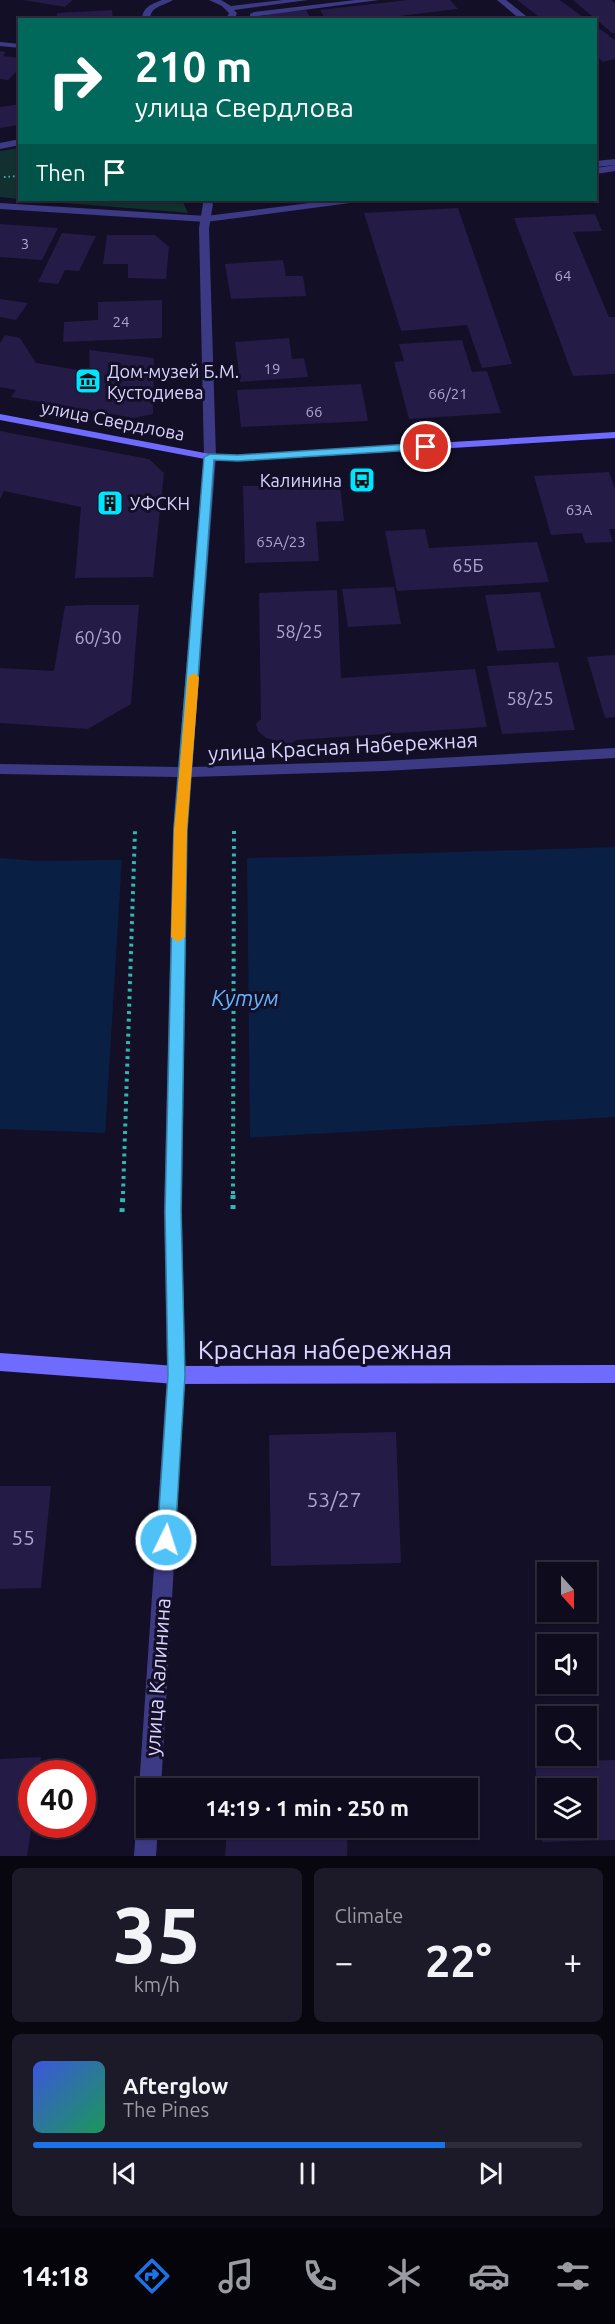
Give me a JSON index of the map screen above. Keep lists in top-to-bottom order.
{
  "streets": {
    "main road": ["улица Свердлова", "Красная набережная"],
    "street": ["улица Красная Набережная", "улица Калинина"]
  },
  "crossings": [
    ["улица Свердлова", "улица Калинина"],
    ["улица Красная Набережная", "улица Калинина"],
    ["Красная набережная", "улица Калинина"]
  ],
  "water": ["Кутум"],
  "places": {
    "museum": ["Дом-музей Б.М. Кустодиева"],
    "bus stop": ["Калинина"],
    "building": ["УФСКН"]
  },
  "house_numbers": [
    "3",
    "64",
    "24",
    "19",
    "66/21",
    "66",
    "63А",
    "65А/23",
    "65Б",
    "58/25",
    "60/30",
    "58/25",
    "53/27",
    "55"
  ],
  "north": "bottom",
  "page": {
    "turn": ["210 m", "улица Свердлова"],
    "then": "Then",
    "limit": "40",
    "trip": "14:19 · 1 min · 250 m",
    "tile": [
      ["35", "km/h"],
      "Climate"
    ],
    "heat": ["−", "22°", "+"],
    "song": ["Afterglow", "The Pines"],
    "tabs": "14:18"
  }
}
